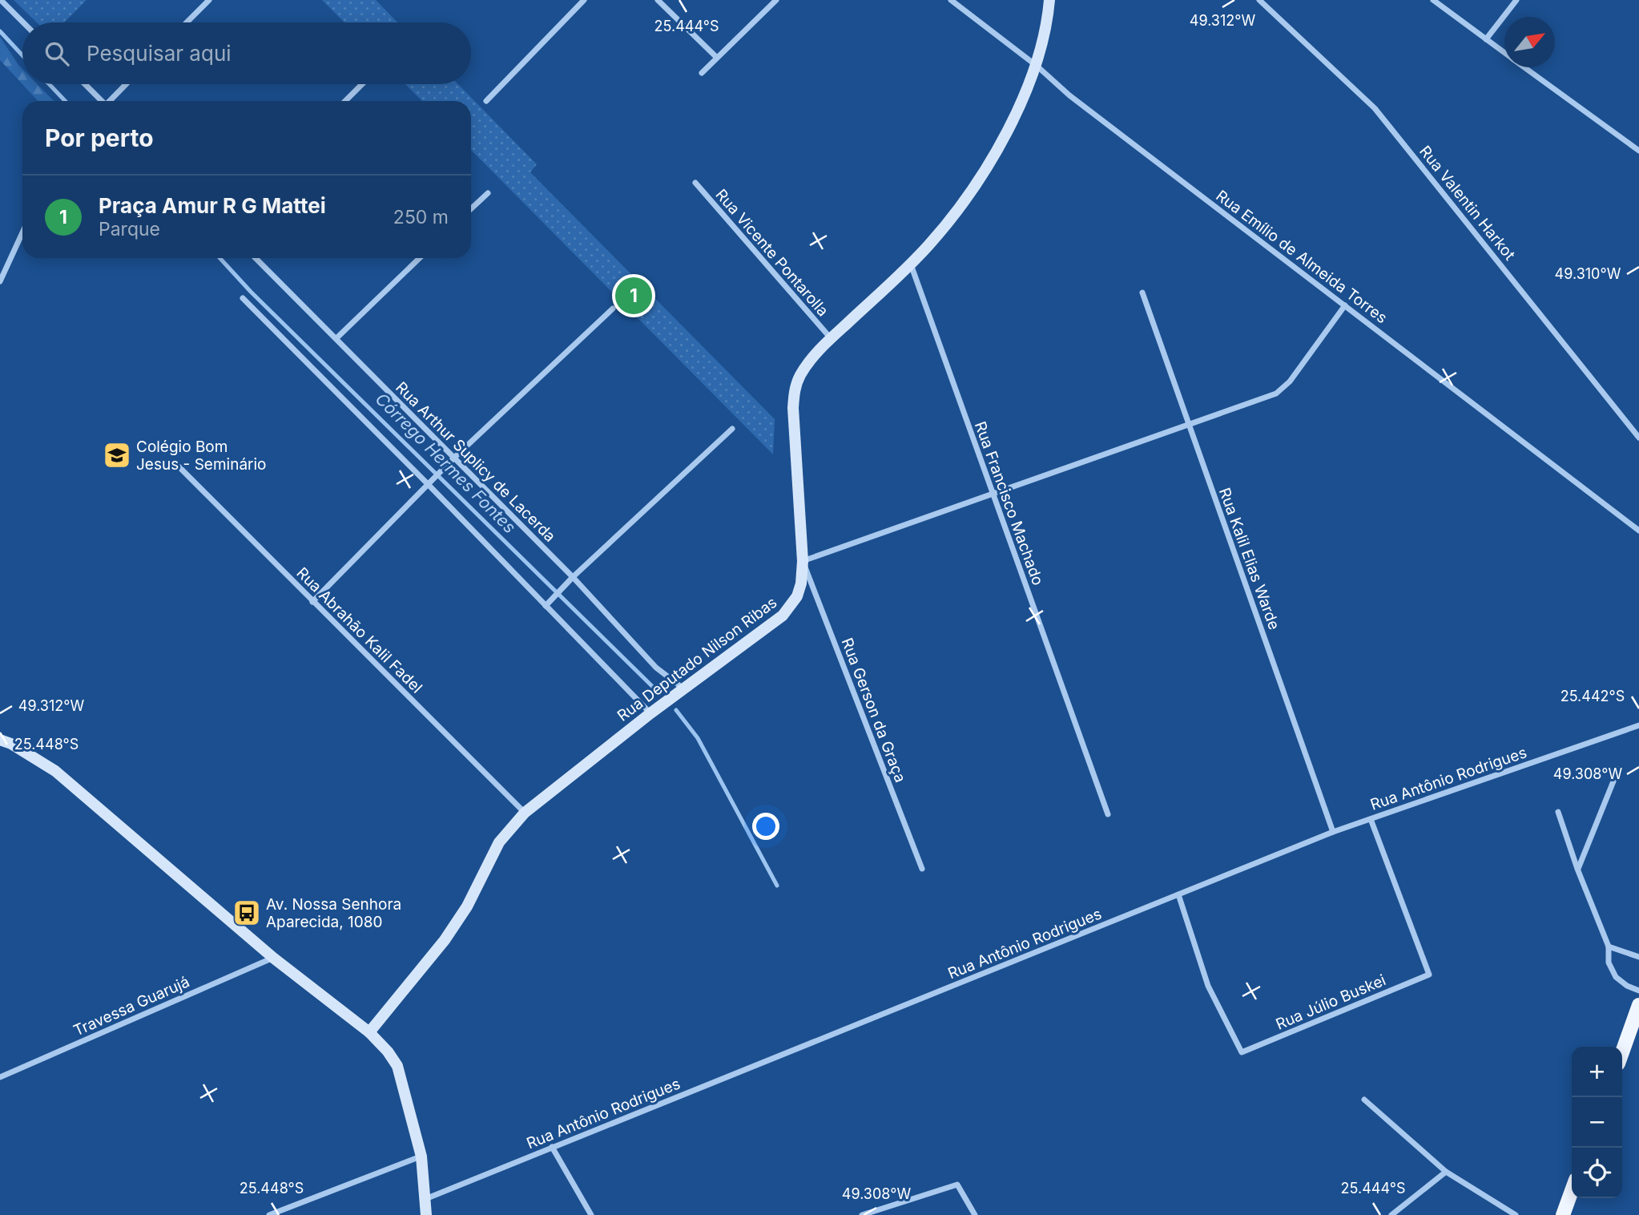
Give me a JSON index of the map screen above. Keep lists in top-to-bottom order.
{
  "streets": {
    "street": [
      "Rua Valentin Harkot",
      "Rua Vicente Pontarolla",
      "Rua Emílio de Almeida Torres",
      "Rua Arthur Suplicy de Lacerda",
      "Rua Francisco Machado",
      "Rua Kalil Elias Warde",
      "Rua Abrahão Kalil Fadel",
      "Rua Deputado Nilson Ribas",
      "Rua Gerson da Graça",
      "Rua Antônio Rodrigues",
      "Rua Júlio Buskei",
      "Travessa Guarujá"
    ]
  },
  "crossings": [
    ["Rua Vicente Pontarolla", "Rua Deputado Nilson Ribas"],
    ["Rua Emílio de Almeida Torres", "Rua Deputado Nilson Ribas"],
    ["Rua Arthur Suplicy de Lacerda", "Rua Deputado Nilson Ribas"],
    ["Rua Francisco Machado", "Rua Deputado Nilson Ribas"],
    ["Rua Kalil Elias Warde", "Rua Antônio Rodrigues"],
    ["Rua Abrahão Kalil Fadel", "Rua Deputado Nilson Ribas"],
    ["Rua Deputado Nilson Ribas", "Rua Gerson da Graça"],
    ["Rua Antônio Rodrigues", "Rua Júlio Buskei"]
  ],
  "water": ["Córrego Hermes Fontes"],
  "places": {
    "school or university": ["Colégio Bom Jesus - Seminário"],
    "bus stop": ["Av. Nossa Senhora Aparecida, 1080"]
  },
  "north": "top right",
  "page": {
    "search": "Pesquisar aqui",
    "heading": "Por perto",
    "list": [
      {
        "mark": "1",
        "name": "Praça Amur R G Mattei",
        "note": "Parque",
        "value": "250 m"
      }
    ],
    "pins": "1",
    "map_buttons": ["+", "−"]
  },
  "coordinates": [
    "49.312°W",
    "25.444°S",
    "49.310°W",
    "25.442°S",
    "25.448°S",
    "49.308°W"
  ]
}
